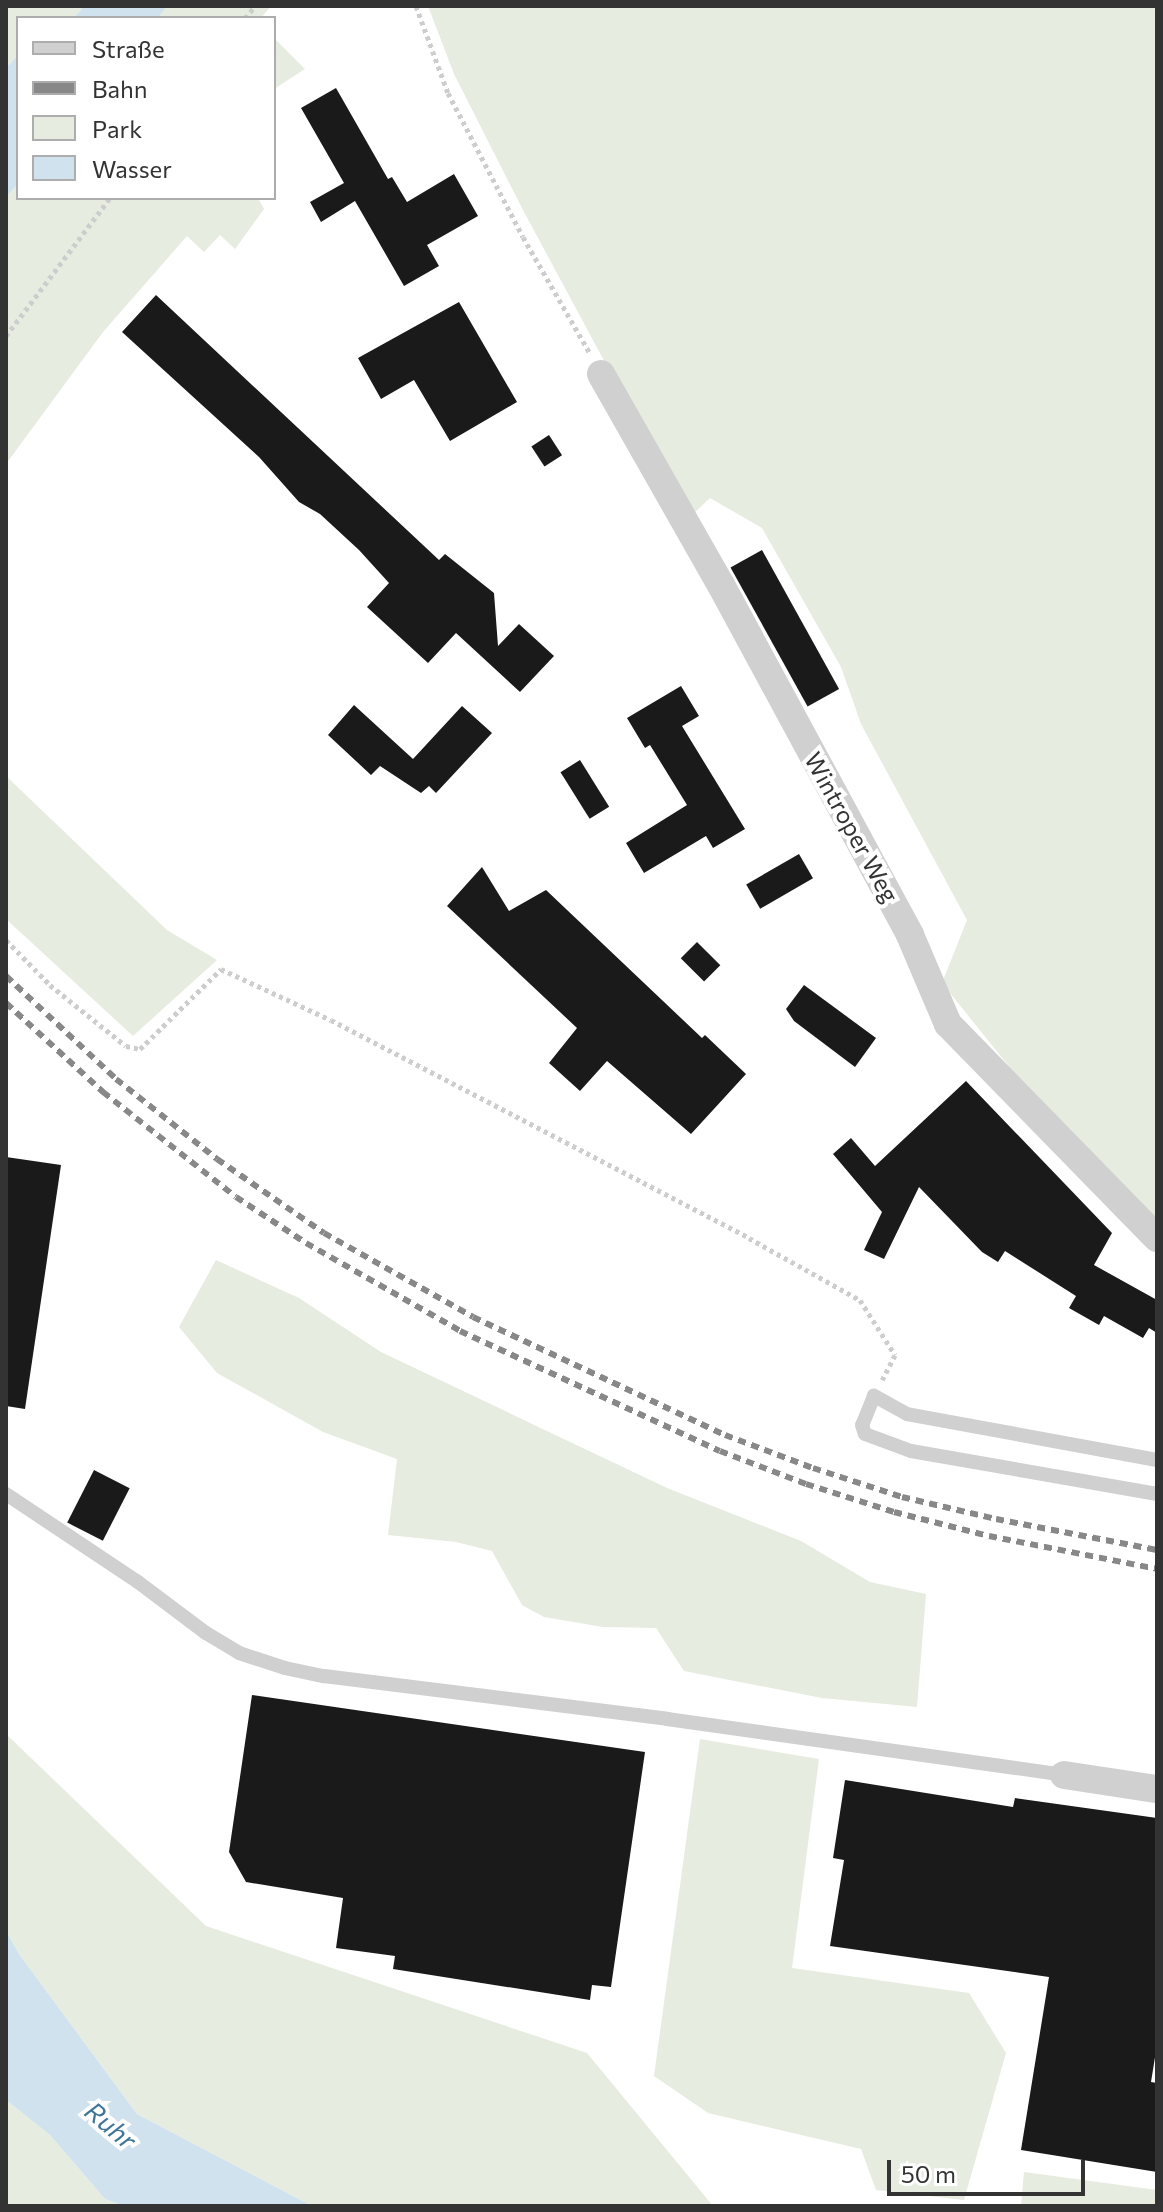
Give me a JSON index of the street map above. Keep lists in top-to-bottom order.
{
  "streets": {
    "street": ["Wintroper Weg"]
  },
  "water": ["Ruhr"],
  "legend": [
    "Straße",
    "Bahn",
    "Park",
    "Wasser"
  ],
  "scale_bar": "50 m"
}
